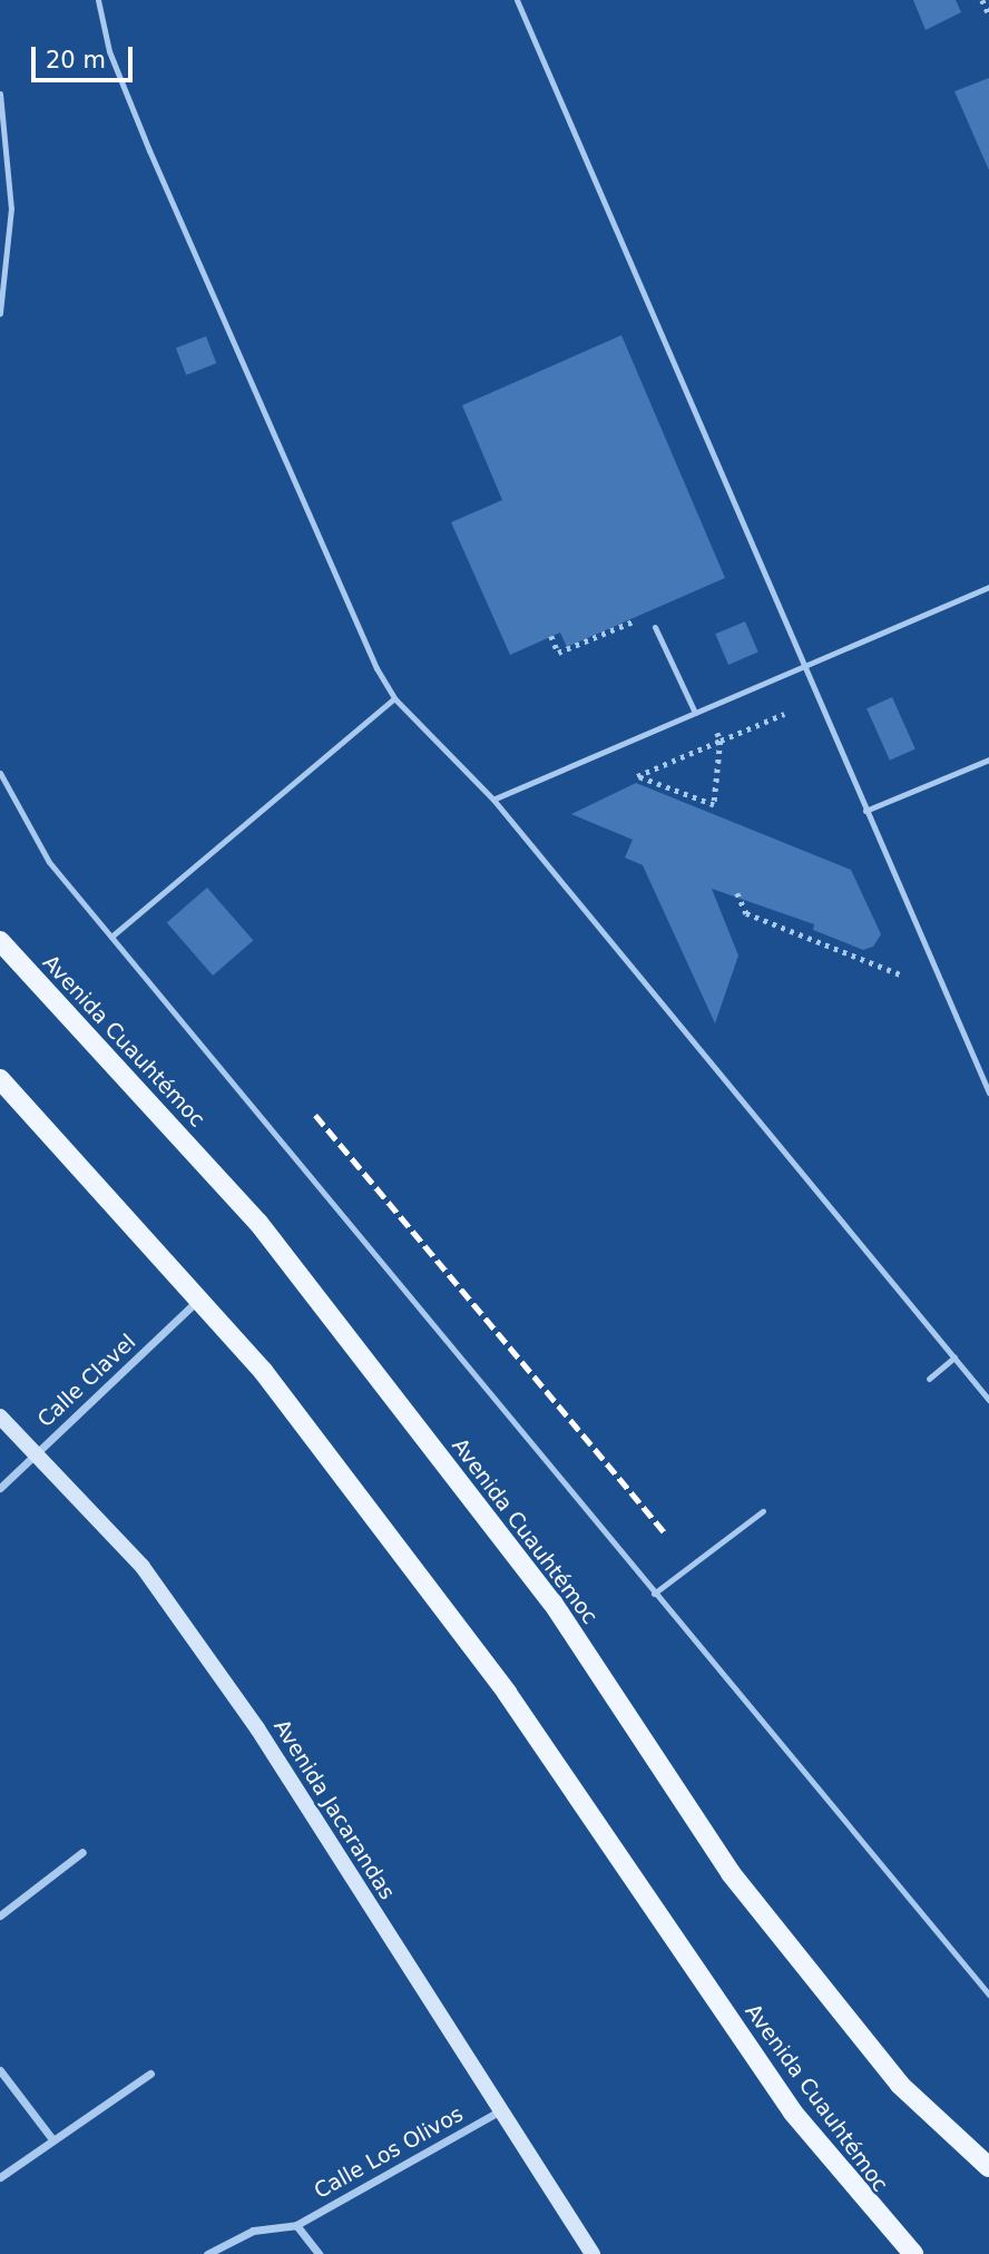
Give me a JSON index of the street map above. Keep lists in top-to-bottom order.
{
  "streets": {
    "main road": ["Avenida Cuauhtémoc", "Avenida Jacarandas"],
    "street": ["Calle Clavel", "Calle Los Olivos"]
  },
  "crossings": [
    ["Avenida Cuauhtémoc", "Calle Clavel"],
    ["Calle Clavel", "Avenida Jacarandas"],
    ["Avenida Jacarandas", "Calle Los Olivos"]
  ],
  "scale_bar": "20 m"
}
